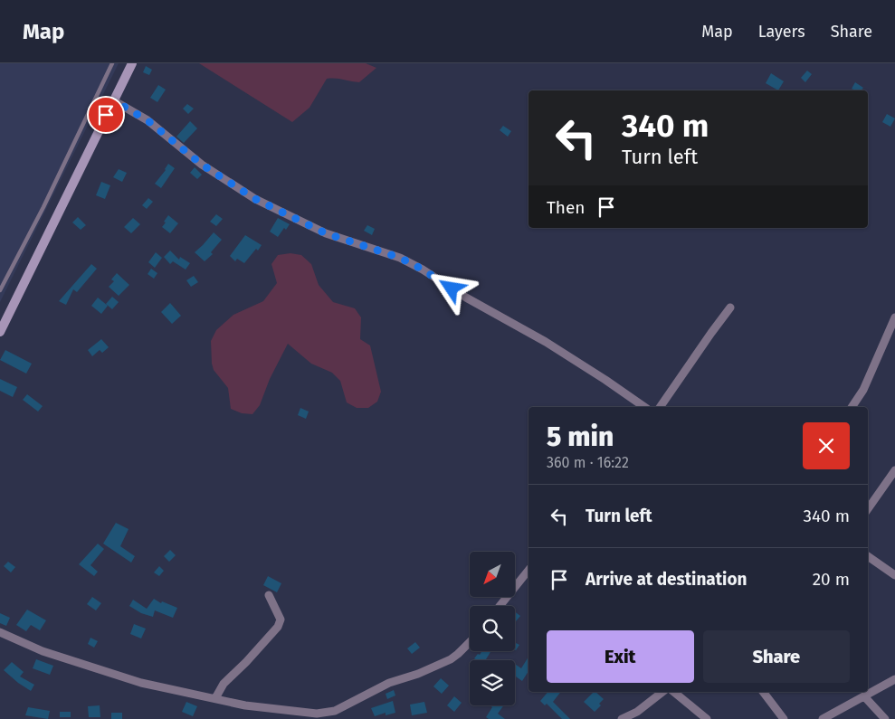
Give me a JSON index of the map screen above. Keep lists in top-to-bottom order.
{
  "north": "bottom left",
  "page": {
    "header": "Map",
    "nav": ["Map", "Layers", "Share"],
    "turn": ["340 m", "Turn left"],
    "then": "Then",
    "heading": ["5 min", "360 m · 16:22"],
    "list": [
      {
        "name": "Turn left",
        "value": "340 m"
      },
      {
        "name": "Arrive at destination",
        "value": "20 m"
      }
    ],
    "buttons": ["Exit", "Share"]
  }
}
